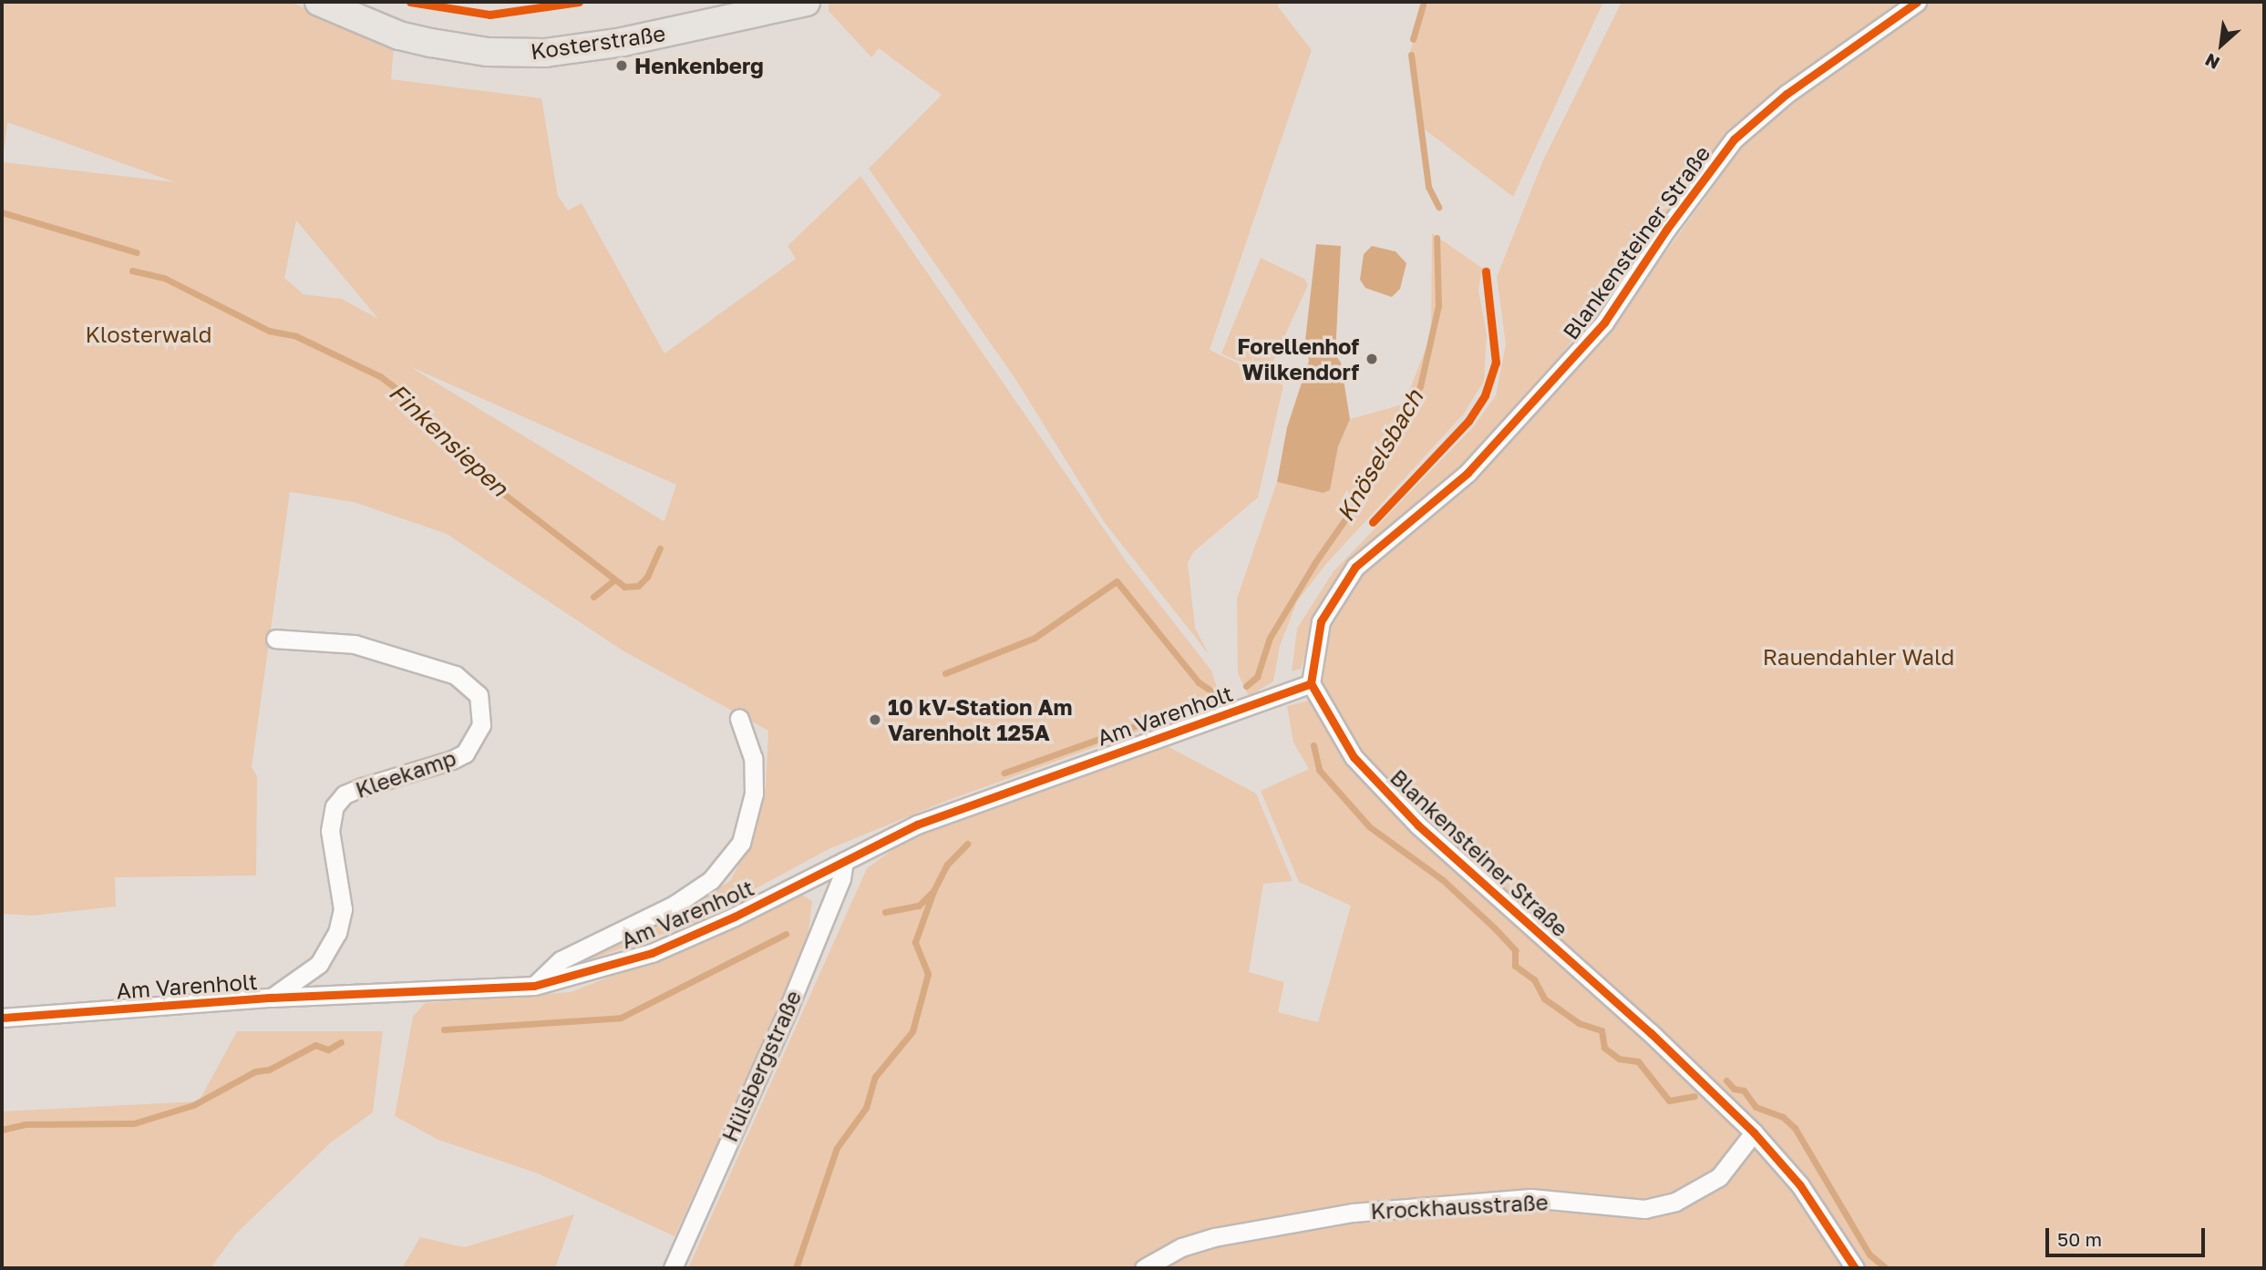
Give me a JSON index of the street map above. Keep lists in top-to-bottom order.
{
  "streets": {
    "main road": ["Kosterstraße"],
    "street": [
      "Blankensteiner Straße",
      "Am Varenholt",
      "Kleekamp",
      "Hülsbergstraße",
      "Krockhausstraße"
    ]
  },
  "crossings": [
    ["Blankensteiner Straße", "Am Varenholt"],
    ["Blankensteiner Straße", "Krockhausstraße"],
    ["Am Varenholt", "Kleekamp"],
    ["Am Varenholt", "Hülsbergstraße"]
  ],
  "water": ["Finkensiepen", "Knöselsbach"],
  "parks": ["Klosterwald", "Rauendahler Wald"],
  "places": ["Henkenberg", "Forellenhof Wilkendorf", "10 kV-Station Am Varenholt 125A"],
  "scale_bar": "50 m",
  "north": "bottom left"
}
